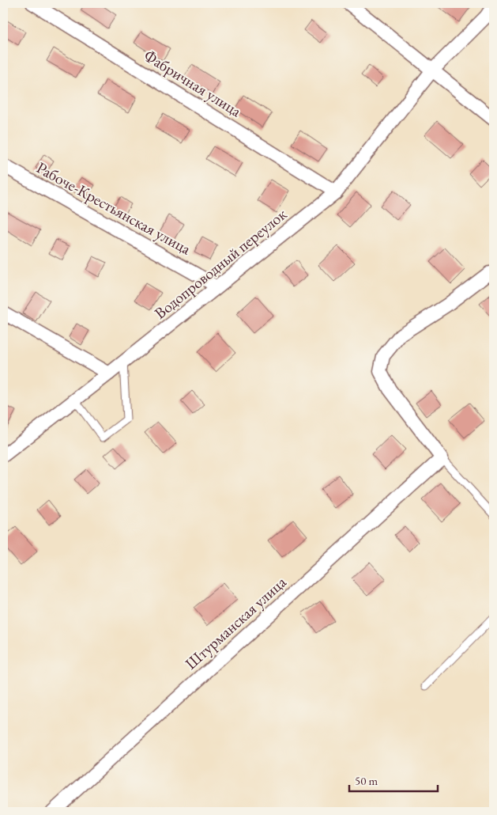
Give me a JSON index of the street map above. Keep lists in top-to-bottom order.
{
  "streets": {
    "street": [
      "Фабричная улица",
      "Рабоче-Крестьянская улица",
      "Водопроводный переулок",
      "Штурманская улица"
    ]
  },
  "crossings": [
    ["Фабричная улица", "Водопроводный переулок"],
    ["Рабоче-Крестьянская улица", "Водопроводный переулок"]
  ],
  "scale_bar": "50 m"
}
